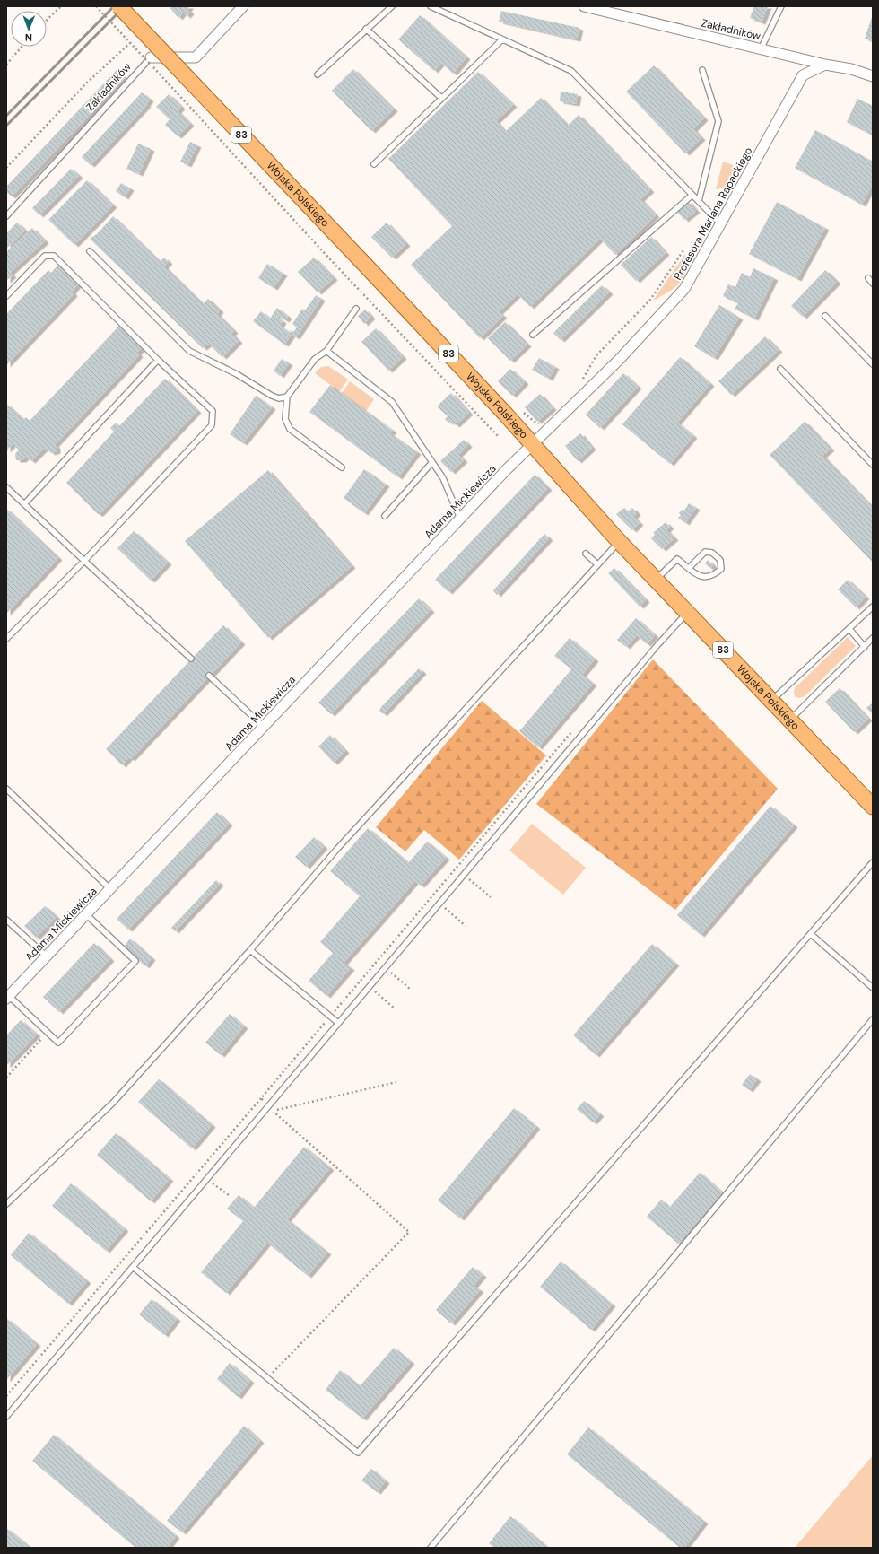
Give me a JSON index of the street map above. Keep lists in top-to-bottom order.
{
  "streets": {
    "main road": ["83", "Wojska Polskiego"],
    "street": ["Zakładników", "Profesora Mariana Rapackiego", "Adama Mickiewicza"]
  },
  "crossings": [
    ["Zakładników", "Profesora Mariana Rapackiego"],
    ["Wojska Polskiego", "Profesora Mariana Rapackiego"],
    ["Wojska Polskiego", "Adama Mickiewicza"],
    ["Profesora Mariana Rapackiego", "Adama Mickiewicza"]
  ],
  "north": "bottom"
}
